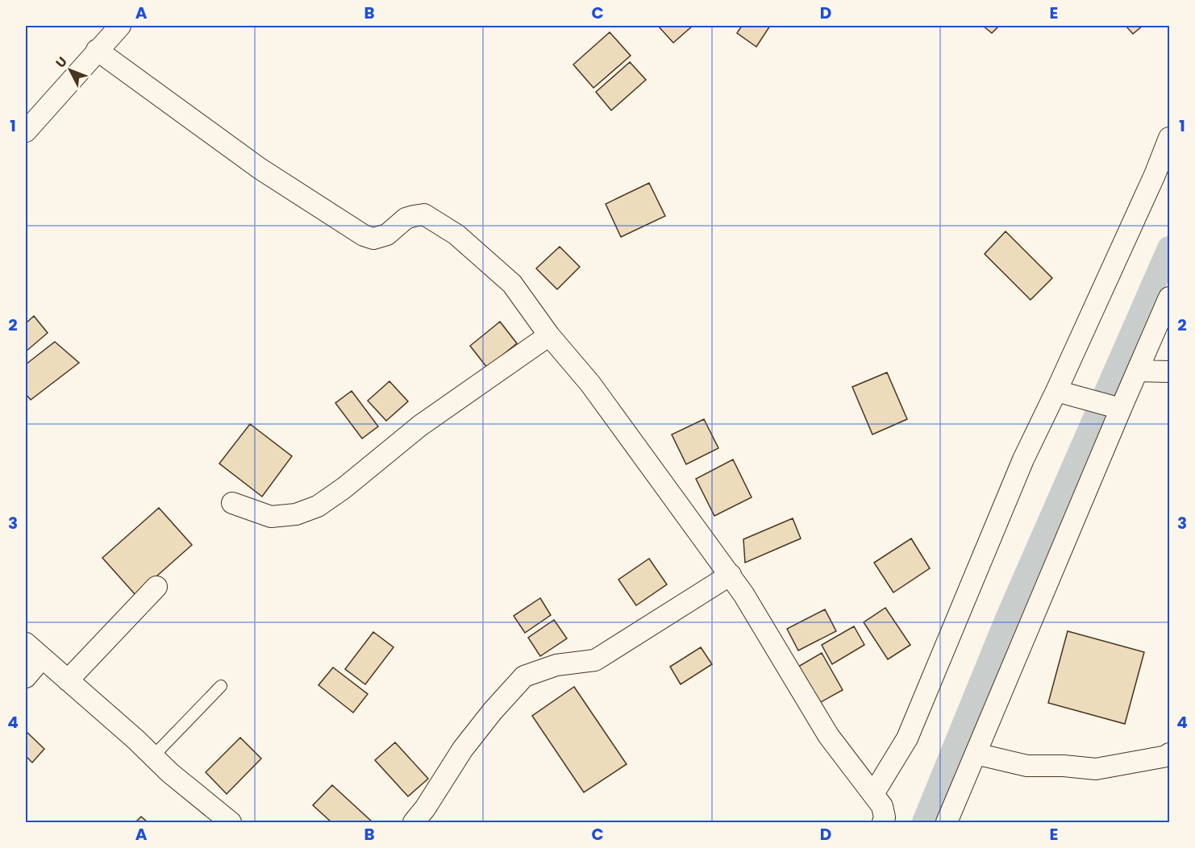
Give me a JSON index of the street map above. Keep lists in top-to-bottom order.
{
  "north": "top left",
  "grid": {
    "columns": [
      "A",
      "B",
      "C",
      "D",
      "E"
    ],
    "rows": [
      "1",
      "2",
      "3",
      "4"
    ]
  }
}
